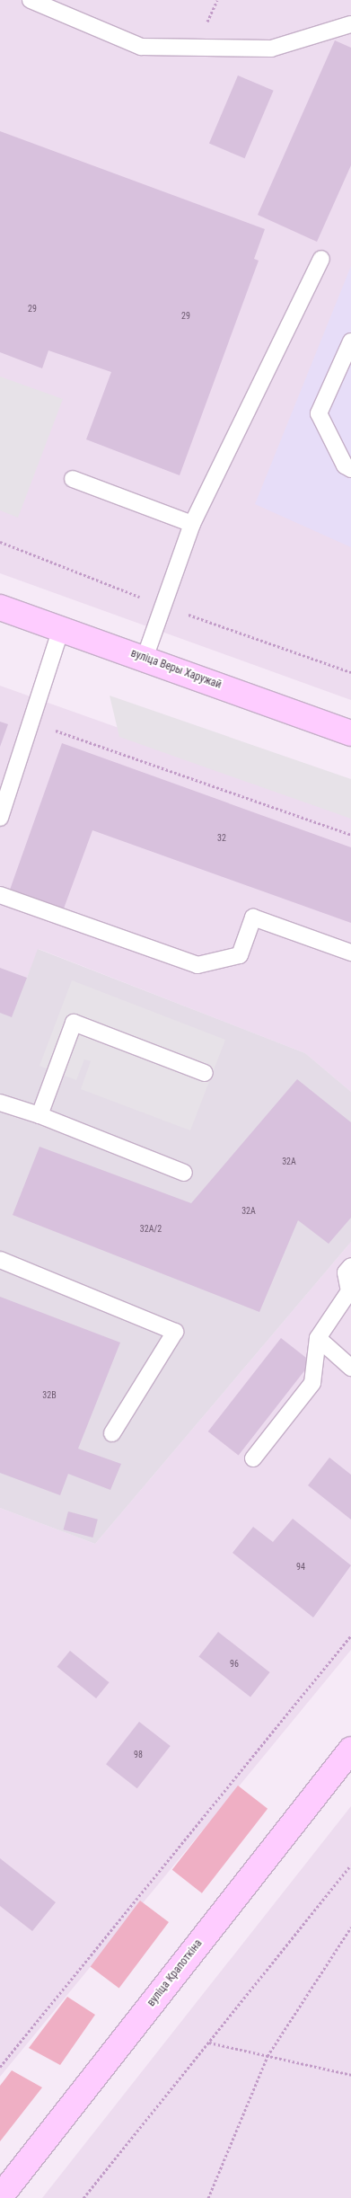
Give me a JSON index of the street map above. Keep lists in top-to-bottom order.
{
  "streets": {
    "main road": ["вуліца Веры Харужай", "вуліца Крапоткіна"]
  },
  "house_numbers": [
    "29",
    "29",
    "32",
    "32А",
    "32А",
    "32А/2",
    "32В",
    "94",
    "96",
    "98"
  ]
}
